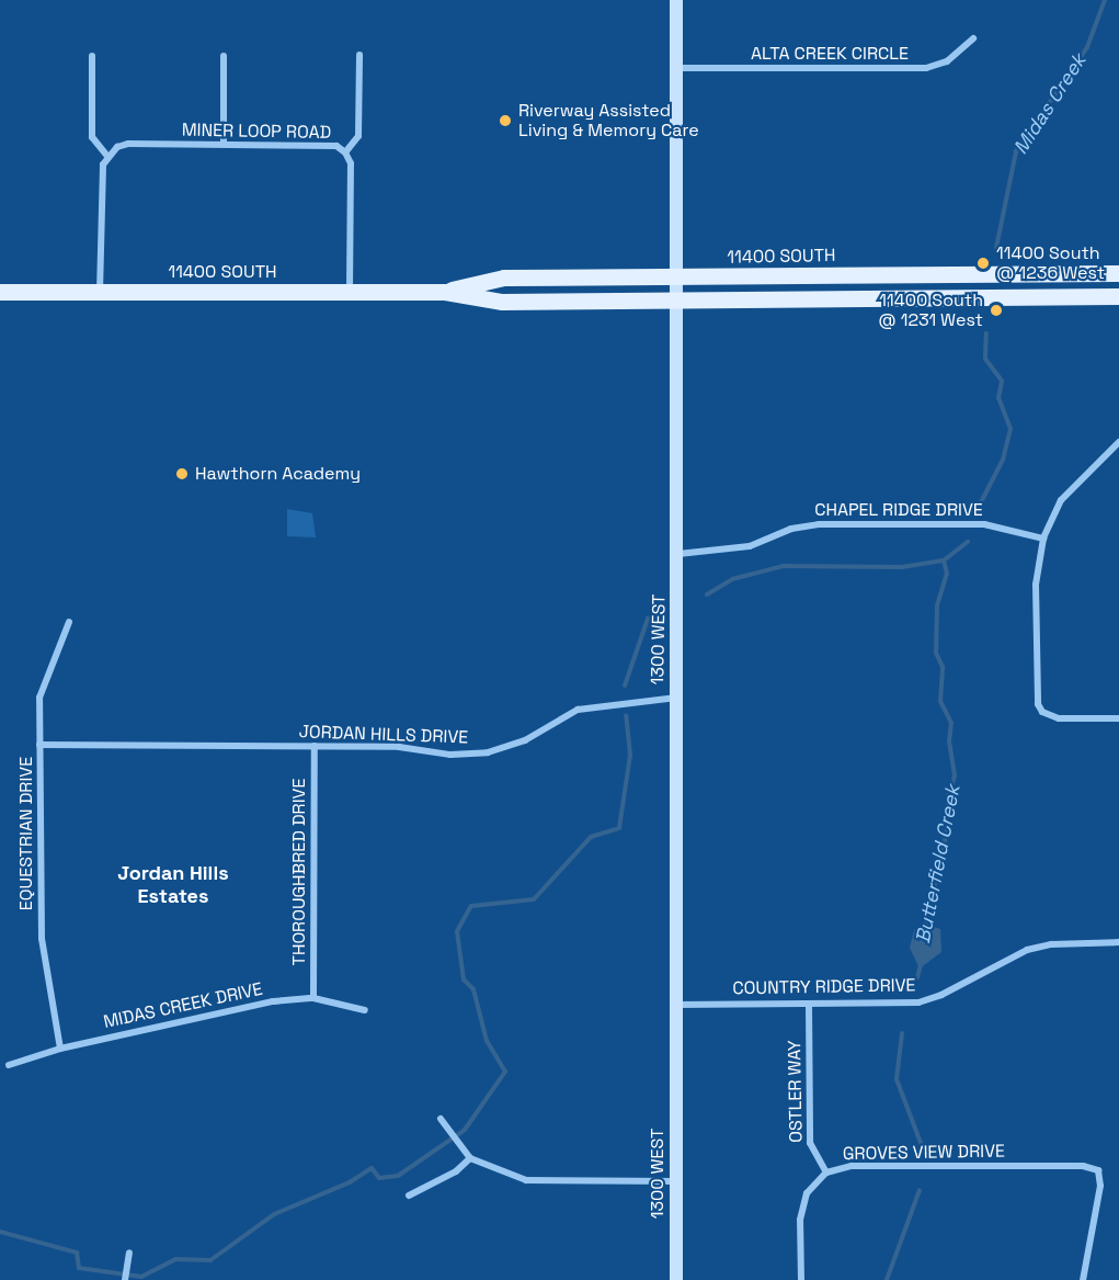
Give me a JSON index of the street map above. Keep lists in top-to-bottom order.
{
  "streets": {
    "main road": ["11400 SOUTH"],
    "street": [
      "ALTA CREEK CIRCLE",
      "MINER LOOP ROAD",
      "CHAPEL RIDGE DRIVE",
      "1300 WEST",
      "JORDAN HILLS DRIVE",
      "EQUESTRIAN DRIVE",
      "THOROUGHBRED DRIVE",
      "COUNTRY RIDGE DRIVE",
      "MIDAS CREEK DRIVE",
      "OSTLER WAY",
      "GROVES VIEW DRIVE"
    ]
  },
  "crossings": [
    ["ALTA CREEK CIRCLE", "1300 WEST"],
    ["MINER LOOP ROAD", "11400 SOUTH"],
    ["11400 SOUTH", "1300 WEST"],
    ["CHAPEL RIDGE DRIVE", "1300 WEST"],
    ["1300 WEST", "JORDAN HILLS DRIVE"],
    ["1300 WEST", "COUNTRY RIDGE DRIVE"],
    ["JORDAN HILLS DRIVE", "EQUESTRIAN DRIVE"],
    ["JORDAN HILLS DRIVE", "THOROUGHBRED DRIVE"],
    ["EQUESTRIAN DRIVE", "MIDAS CREEK DRIVE"],
    ["THOROUGHBRED DRIVE", "MIDAS CREEK DRIVE"],
    ["COUNTRY RIDGE DRIVE", "OSTLER WAY"],
    ["OSTLER WAY", "GROVES VIEW DRIVE"]
  ],
  "districts": ["Jordan Hills Estates"],
  "water": ["Midas Creek", "Butterfield Creek"],
  "places": [
    "Riverway Assisted Living & Memory Care",
    "11400 South @ 1236 West",
    "11400 South @ 1231 West",
    "Hawthorn Academy"
  ]
}
